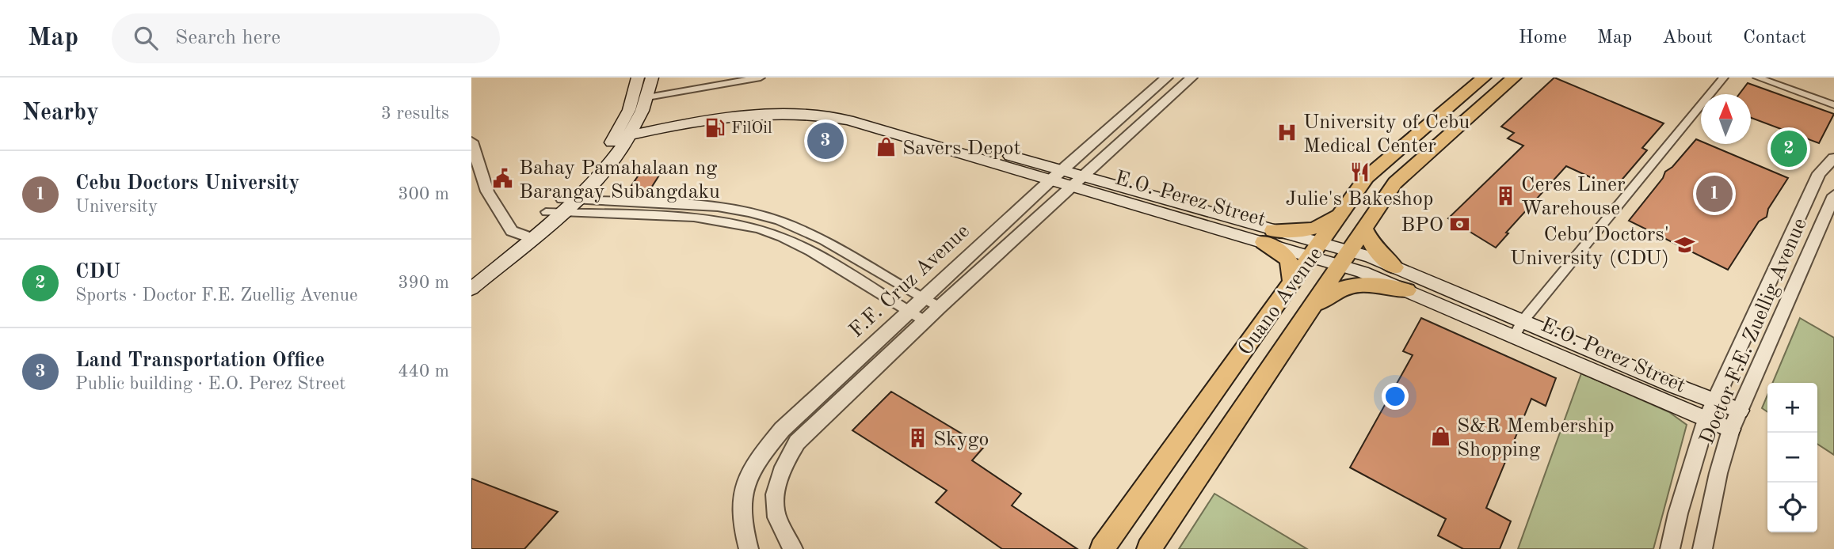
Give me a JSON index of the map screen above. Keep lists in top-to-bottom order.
{
  "streets": {
    "highway": ["Ouano Avenue"],
    "main road": ["E.O. Perez Street"],
    "street": ["F.F. Cruz Avenue", "Doctor F.E. Zuellig Avenue"]
  },
  "crossings": [
    ["E.O. Perez Street", "F.F. Cruz Avenue"],
    ["E.O. Perez Street", "Ouano Avenue"],
    ["E.O. Perez Street", "Doctor F.E. Zuellig Avenue"]
  ],
  "places": {
    "fuel station": ["FilOil"],
    "hospital": ["University of Cebu Medical Center"],
    "shop": ["Savers Depot", "S&R Membership Shopping"],
    "restaurant": ["Julie's Bakeshop"],
    "public building": ["Bahay Pamahalaan ng Barangay Subangdaku"],
    "building": ["Ceres Liner Warehouse", "Skygo"],
    "bank": ["BPO"],
    "school or university": ["Cebu Doctors' University (CDU)"]
  },
  "north": "top",
  "page": {
    "header": "Map",
    "search": "Search here",
    "nav": [
      "Home",
      "Map",
      "About",
      "Contact"
    ],
    "heading": ["Nearby", "3 results"],
    "pins": ["3", "2", "1"],
    "list": [
      {
        "mark": "1",
        "name": "Cebu Doctors University",
        "note": "University",
        "value": "300 m"
      },
      {
        "mark": "2",
        "name": "CDU",
        "note": "Sports · Doctor F.E. Zuellig Avenue",
        "value": "390 m"
      },
      {
        "mark": "3",
        "name": "Land Transportation Office",
        "note": "Public building · E.O. Perez Street",
        "value": "440 m"
      }
    ],
    "map_buttons": ["+", "−"]
  }
}
